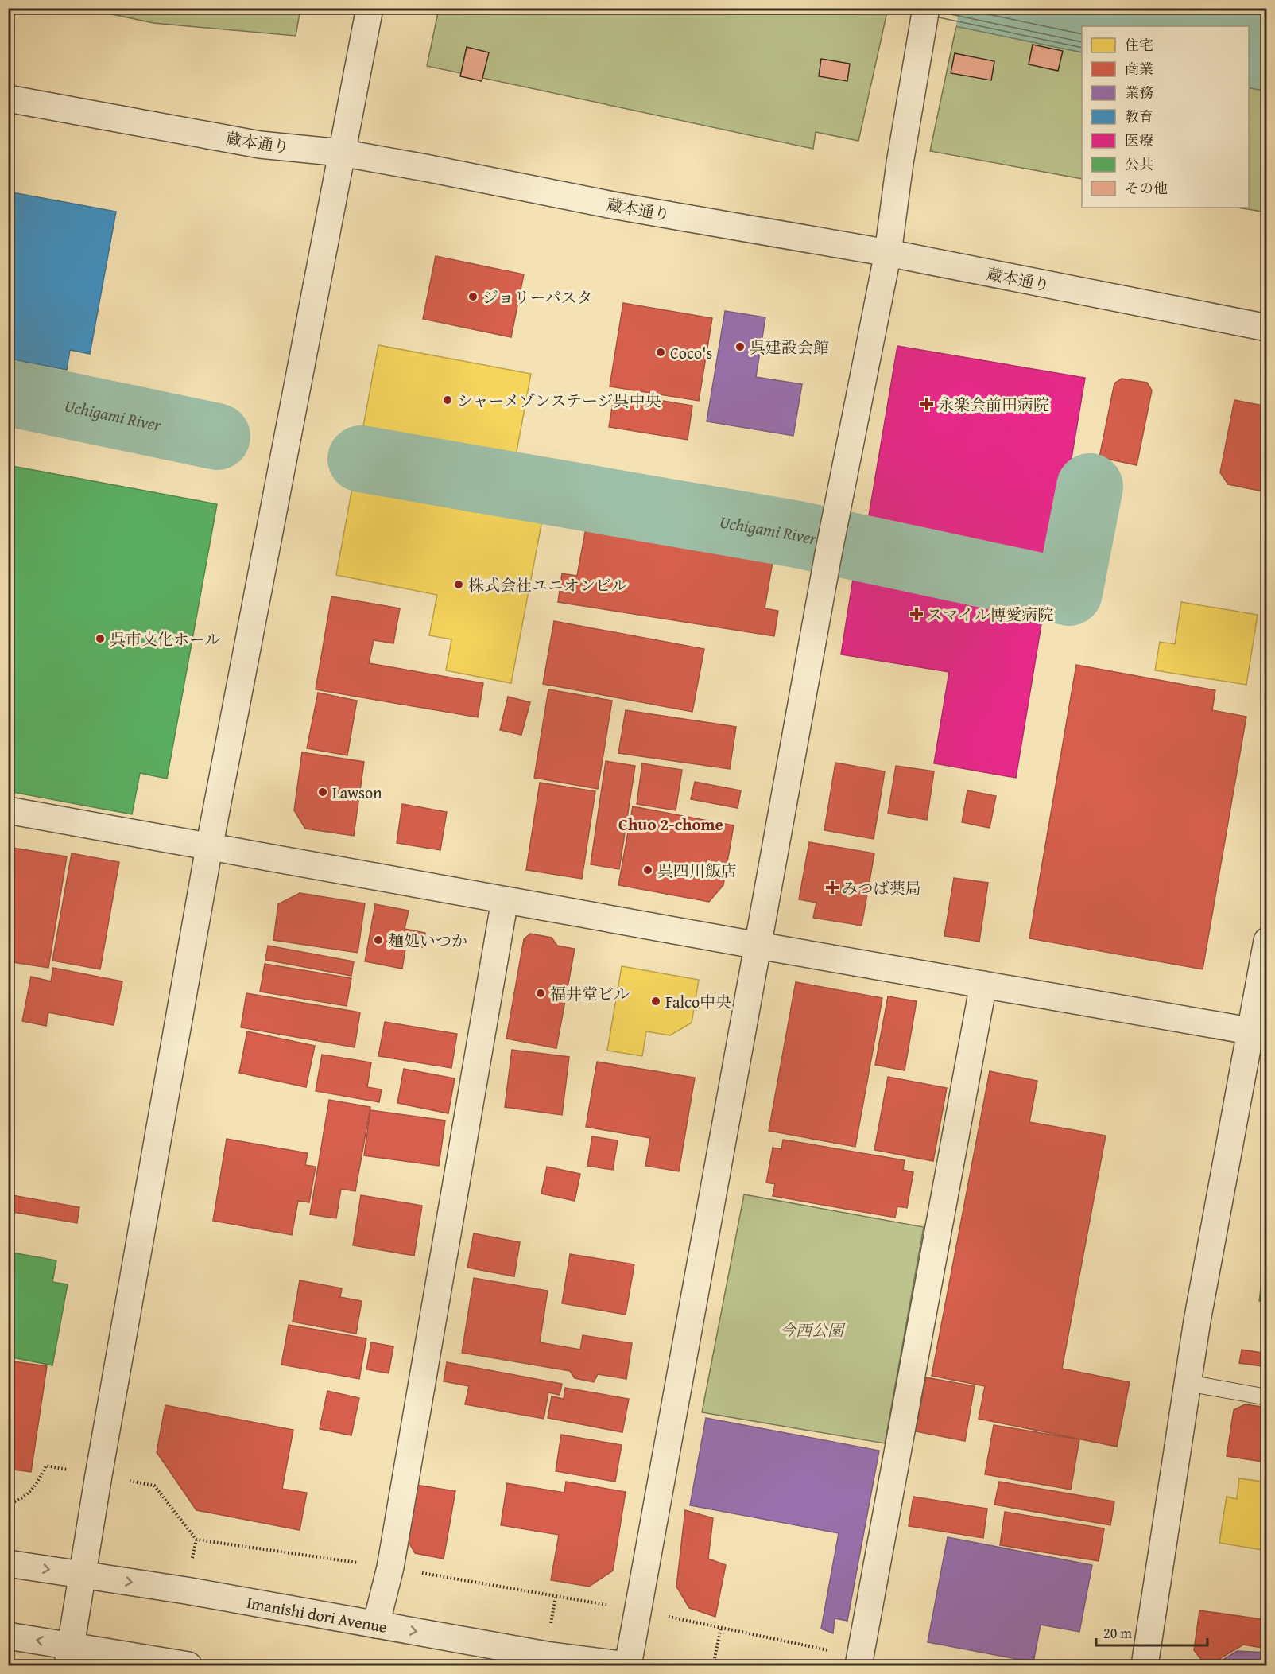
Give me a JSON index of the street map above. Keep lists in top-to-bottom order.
{
  "streets": {
    "street": ["蔵本通り", "Imanishi dori Avenue"]
  },
  "one_way": ["Imanishi dori Avenue"],
  "districts": ["Chuo 2-chome"],
  "water": ["Uchigami River"],
  "parks": ["今西公園"],
  "places": {
    "other": [
      "ジョリーパスタ",
      "呉建設会館",
      "Coco's",
      "シャーメゾンステージ呉中央",
      "株式会社ユニオンビル",
      "呉市文化ホール",
      "Lawson",
      "呉四川飯店",
      "麺処いつか",
      "福井堂ビル",
      "Falco中央"
    ],
    "health": ["永楽会前田病院", "スマイル博愛病院", "みつば薬局"]
  },
  "legend": [
    "住宅",
    "商業",
    "業務",
    "教育",
    "医療",
    "公共",
    "その他"
  ],
  "scale_bar": "20 m"
}
